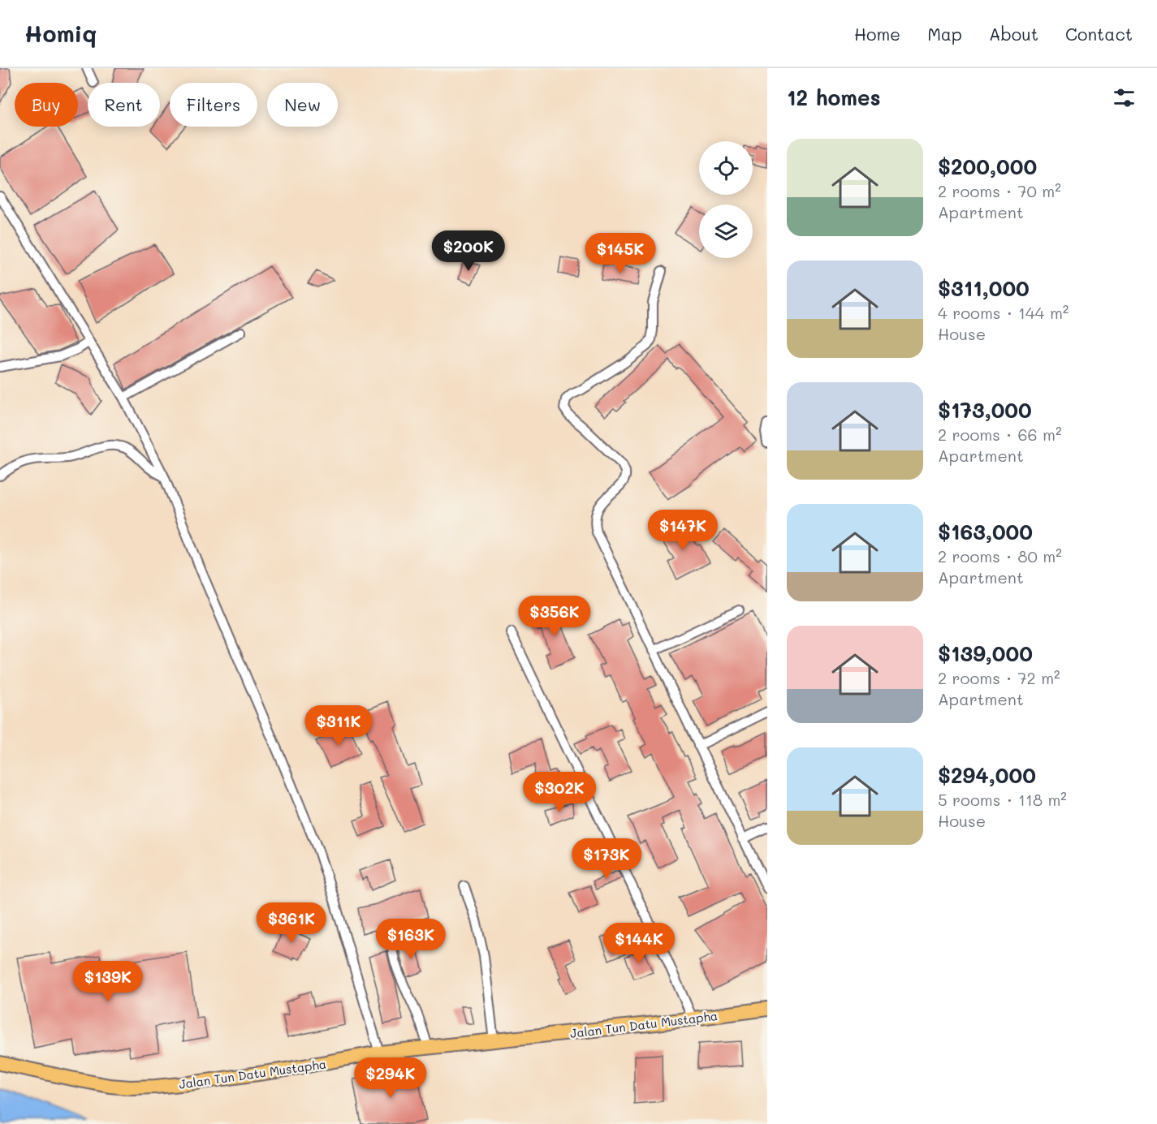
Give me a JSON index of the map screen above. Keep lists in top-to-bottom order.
{
  "streets": {
    "main road": ["Jalan Tun Datu Mustapha"]
  },
  "page": {
    "header": "Homiq",
    "nav": [
      "Home",
      "Map",
      "About",
      "Contact"
    ],
    "heading": "12 homes",
    "chip": [
      "Buy",
      "Rent",
      "Filters",
      "New"
    ],
    "list": [
      {
        "name": "$200,000",
        "note": "2 rooms · 70 m² · Apartment"
      },
      {
        "name": "$311,000",
        "note": "4 rooms · 144 m² · House"
      },
      {
        "name": "$173,000",
        "note": "2 rooms · 66 m² · Apartment"
      },
      {
        "name": "$163,000",
        "note": "2 rooms · 80 m² · Apartment"
      },
      {
        "name": "$139,000",
        "note": "2 rooms · 72 m² · Apartment"
      },
      {
        "name": "$294,000",
        "note": "5 rooms · 118 m² · House"
      }
    ],
    "price": [
      "$200K",
      "$145K",
      "$147K",
      "$356K",
      "$311K",
      "$302K",
      "$173K",
      "$361K",
      "$163K",
      "$144K",
      "$139K",
      "$294K"
    ]
  }
}
